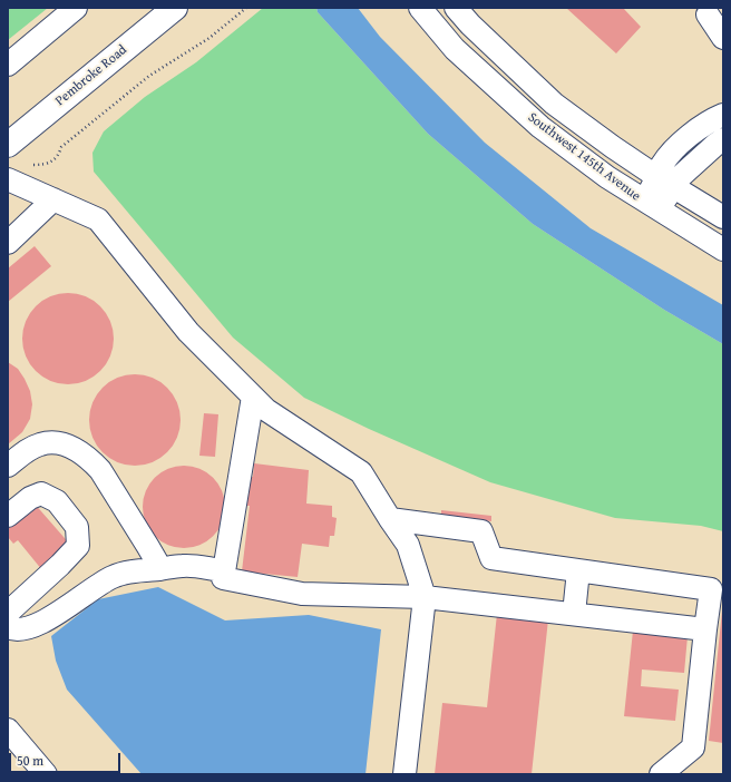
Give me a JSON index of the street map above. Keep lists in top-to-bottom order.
{
  "streets": {
    "main road": ["Pembroke Road"],
    "street": ["Southwest 145th Avenue"]
  },
  "scale_bar": "50 m"
}
